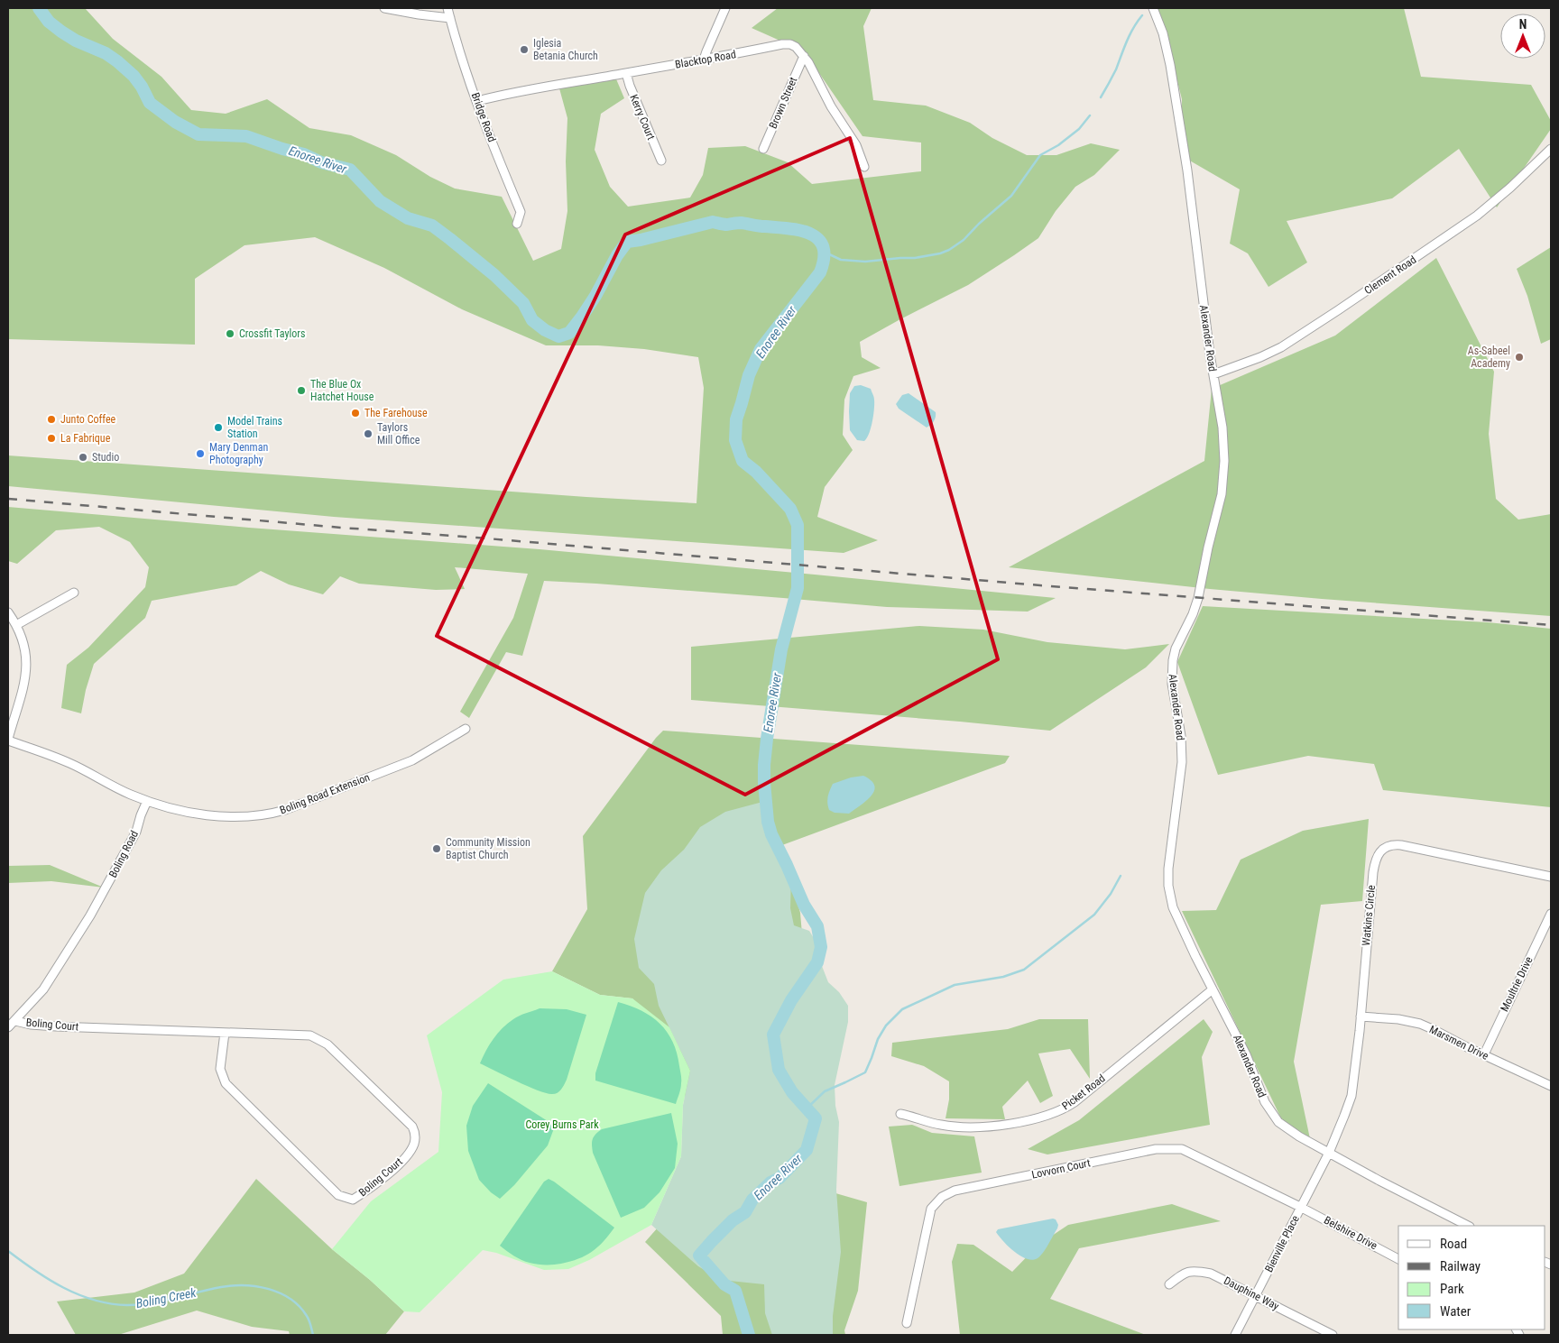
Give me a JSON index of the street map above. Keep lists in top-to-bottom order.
{
  "streets": {
    "street": [
      "Blacktop Road",
      "Brown Street",
      "Bridge Road",
      "Kerry Court",
      "Clement Road",
      "Alexander Road",
      "Boling Road Extension",
      "Boling Road",
      "Watkins Circle",
      "Moultrie Drive",
      "Boling Court",
      "Marsmen Drive",
      "Picket Road",
      "Lovvorn Court",
      "Belshire Drive",
      "Bienville Place",
      "Dauphine Way"
    ]
  },
  "crossings": [
    ["Blacktop Road", "Brown Street"],
    ["Blacktop Road", "Bridge Road"],
    ["Blacktop Road", "Kerry Court"],
    ["Clement Road", "Alexander Road"],
    ["Alexander Road", "Watkins Circle"],
    ["Alexander Road", "Picket Road"],
    ["Alexander Road", "Bienville Place"],
    ["Boling Road Extension", "Boling Road"],
    ["Boling Road", "Boling Court"],
    ["Watkins Circle", "Marsmen Drive"],
    ["Watkins Circle", "Bienville Place"],
    ["Moultrie Drive", "Marsmen Drive"],
    ["Lovvorn Court", "Belshire Drive"],
    ["Lovvorn Court", "Bienville Place"],
    ["Belshire Drive", "Bienville Place"],
    ["Bienville Place", "Dauphine Way"]
  ],
  "water": ["Enoree River", "Boling Creek"],
  "parks": ["Corey Burns Park"],
  "places": [
    "Iglesia Betania Church",
    "Crossfit Taylors",
    "As-Sabeel Academy",
    "The Blue Ox Hatchet House",
    "The Farehouse",
    "Junto Coffee",
    "Model Trains Station",
    "Taylors Mill Office",
    "La Fabrique",
    "Mary Denman Photography",
    "Studio",
    "Community Mission Baptist Church"
  ],
  "legend": [
    "Road",
    "Railway",
    "Park",
    "Water"
  ],
  "north": "top"
}
